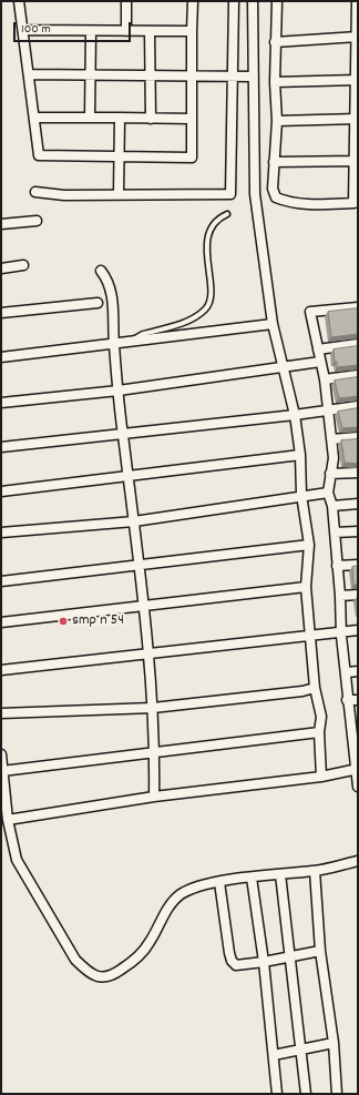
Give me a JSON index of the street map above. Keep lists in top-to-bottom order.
{
  "places": ["smp n 54"],
  "scale_bar": "100 m"
}
